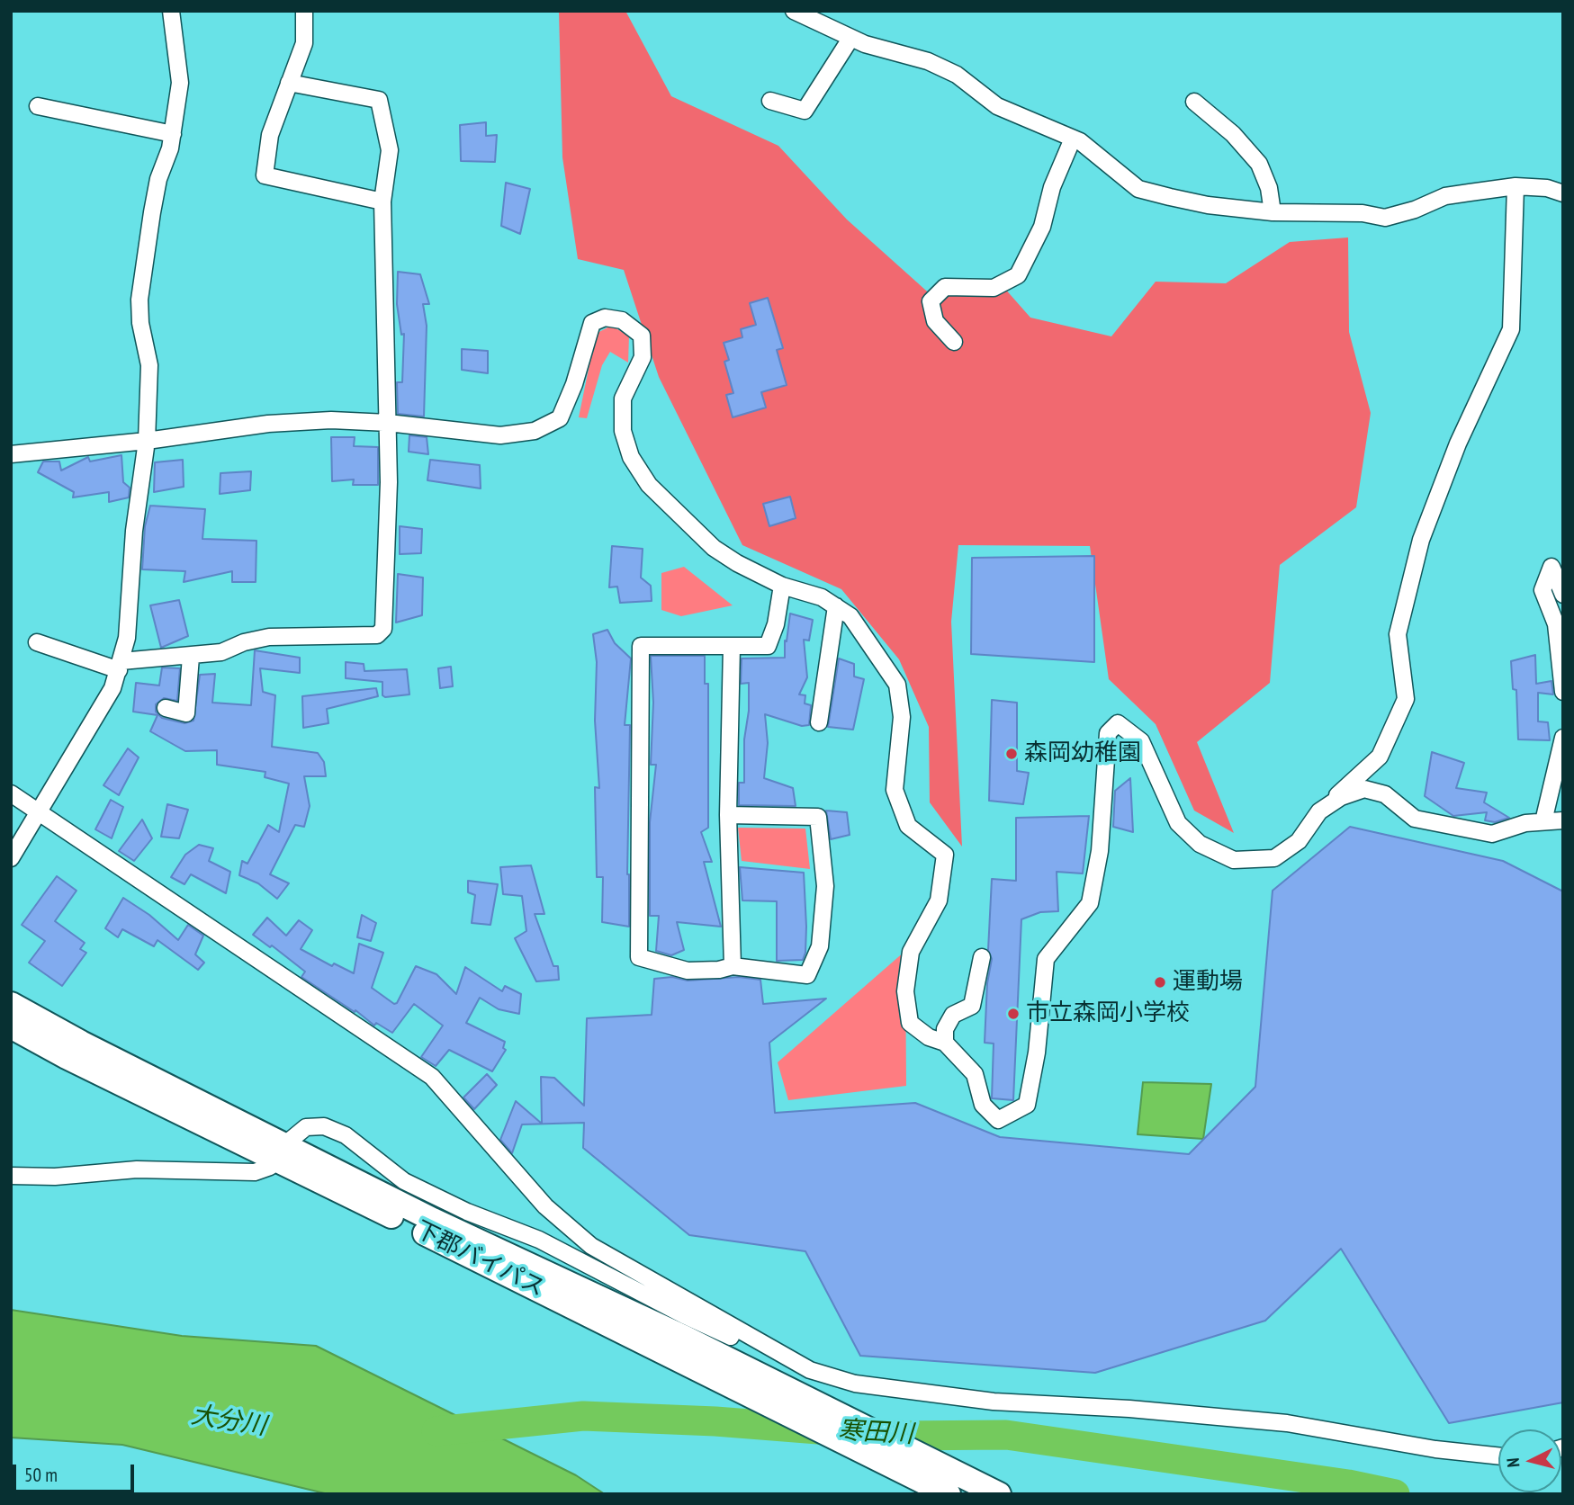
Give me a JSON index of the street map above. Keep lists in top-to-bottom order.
{
  "streets": {
    "street": ["下郡バイパス"]
  },
  "water": ["大分川", "寒田川"],
  "places": ["森岡幼稚園", "運動場", "市立森岡小学校"],
  "scale_bar": "50 m",
  "north": "left"
}
